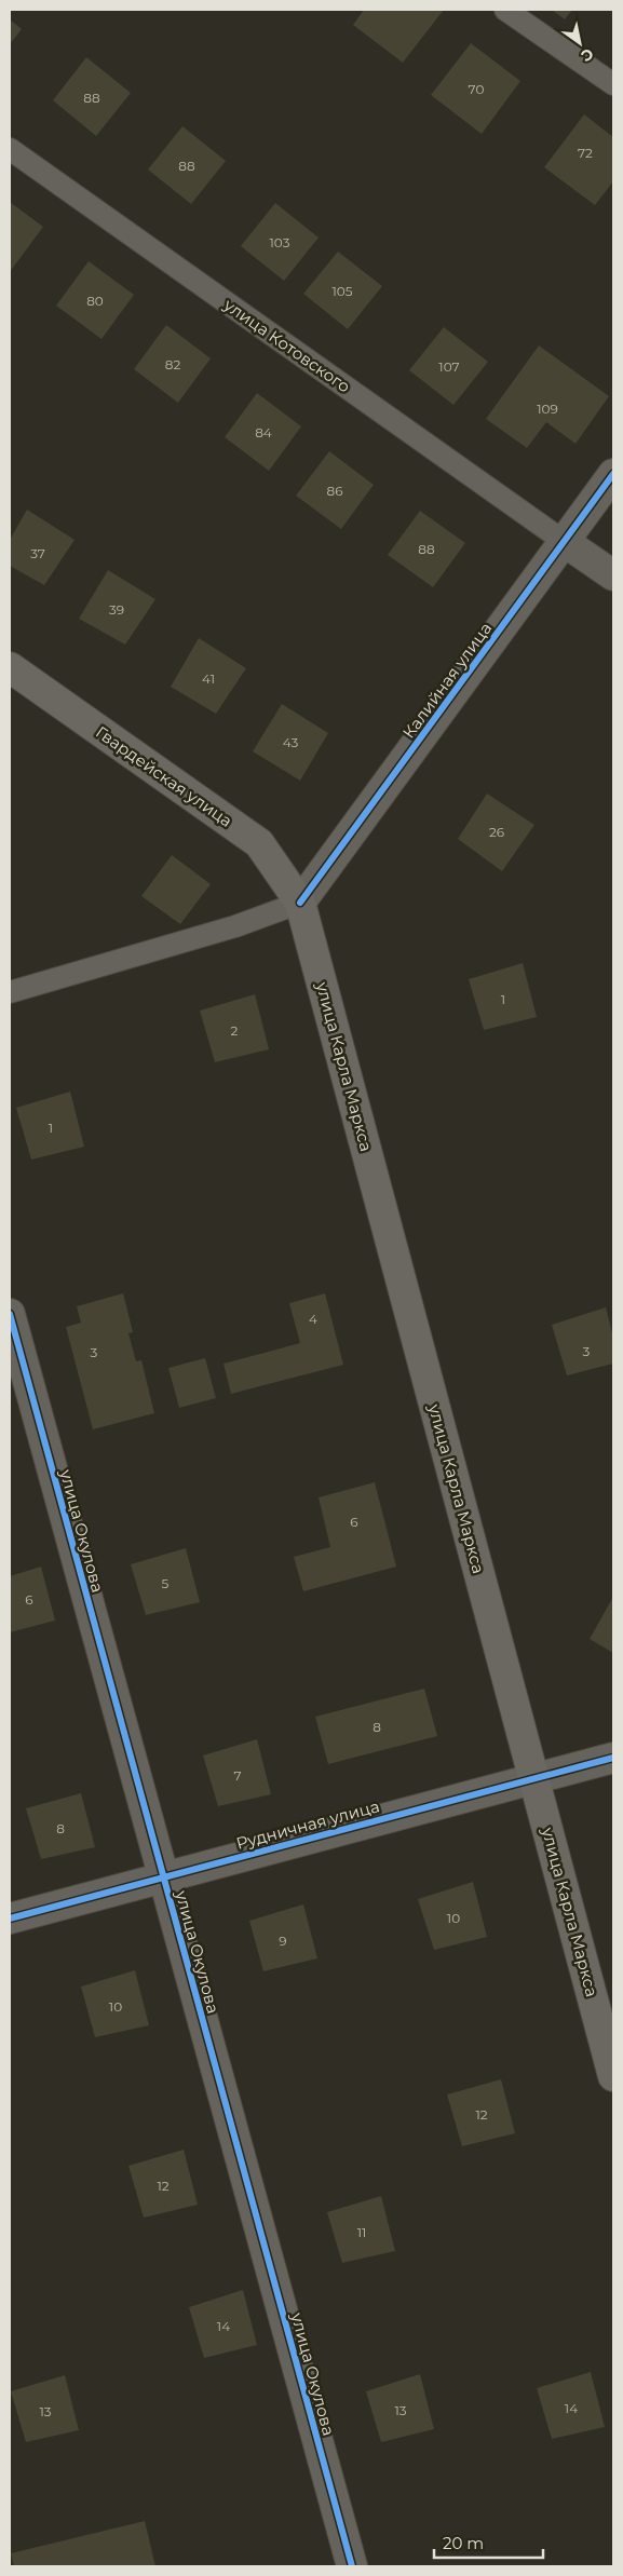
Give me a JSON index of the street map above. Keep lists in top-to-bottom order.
{
  "streets": {
    "main road": ["Гвардейская улица", "улица Карла Маркса"],
    "street": ["Калийная улица", "улица Окулова", "Рудничная улица"],
    "lane": ["улица Котовского"]
  },
  "crossings": [
    ["улица Котовского", "Калийная улица"],
    ["Калийная улица", "Гвардейская улица"],
    ["Калийная улица", "улица Карла Маркса"],
    ["Гвардейская улица", "улица Карла Маркса"],
    ["улица Карла Маркса", "Рудничная улица"],
    ["улица Окулова", "Рудничная улица"]
  ],
  "house_numbers": [
    "70",
    "88",
    "72",
    "88",
    "103",
    "105",
    "80",
    "82",
    "107",
    "109",
    "84",
    "86",
    "88",
    "37",
    "39",
    "41",
    "43",
    "26",
    "1",
    "2",
    "1",
    "4",
    "3",
    "3",
    "6",
    "5",
    "6",
    "8",
    "7",
    "8",
    "10",
    "9",
    "10",
    "12",
    "12",
    "11",
    "14",
    "14",
    "13",
    "13"
  ],
  "scale_bar": "20 m",
  "north": "bottom right"
}
